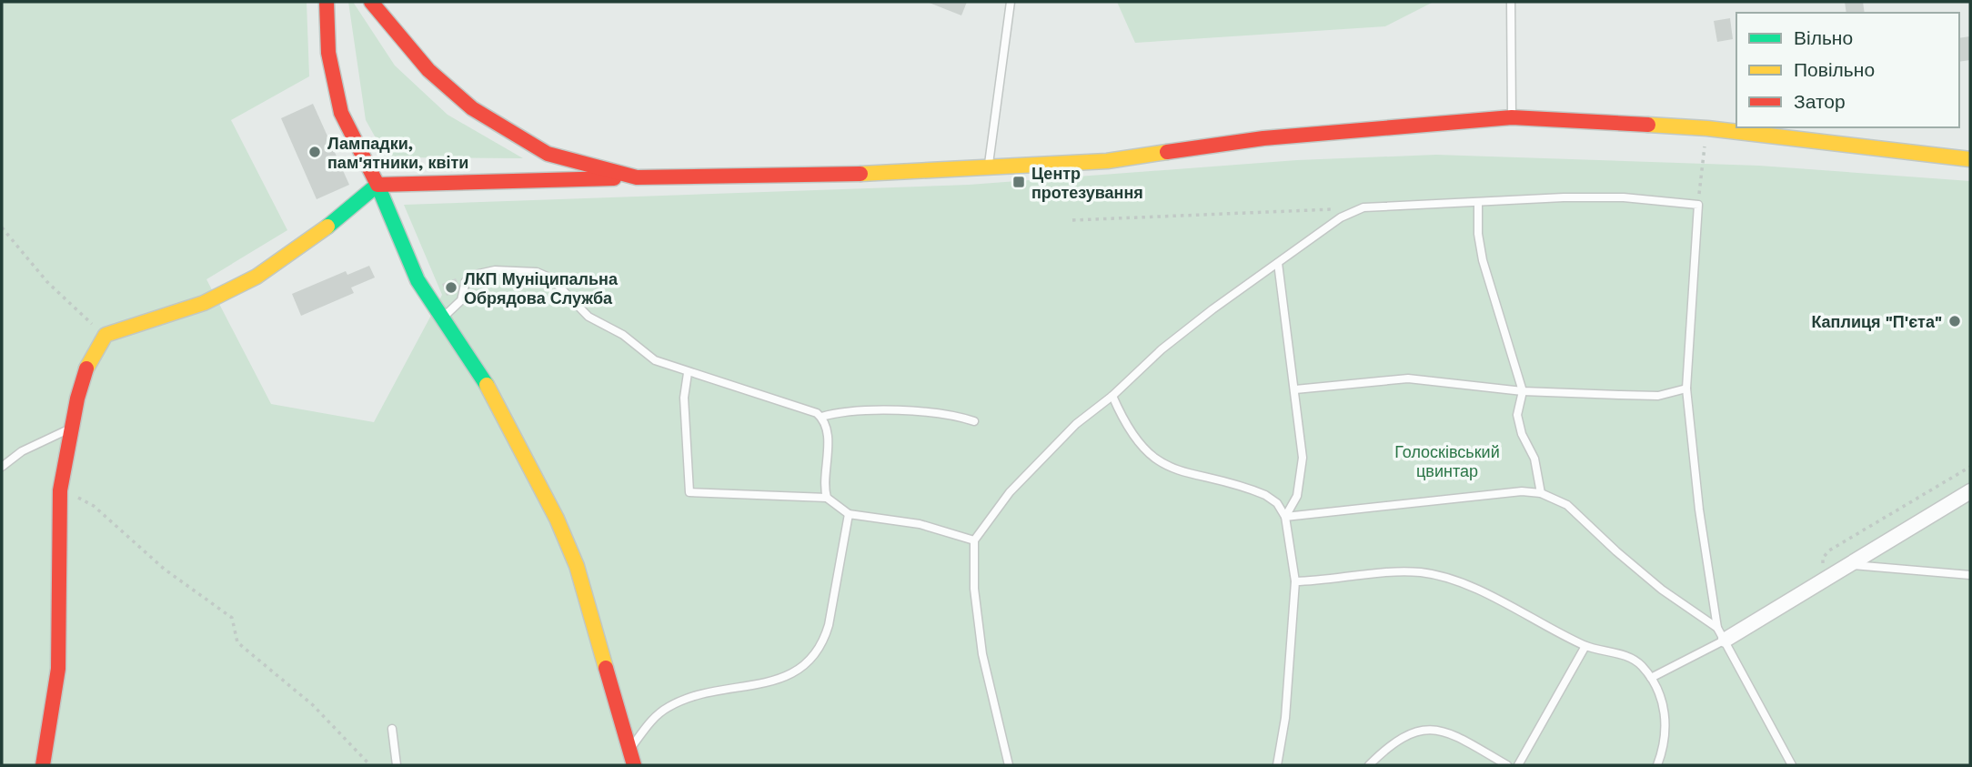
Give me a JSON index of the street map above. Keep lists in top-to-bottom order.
{
  "parks": ["Голосківський цвинтар"],
  "places": {
    "other": ["Лампадки, пам'ятники, квіти", "ЛКП Муніципальна Обрядова Служба", "Каплиця \"П'єта\""],
    "transit": ["Центр протезування"]
  },
  "legend": ["Вільно", "Повільно", "Затор"]
}
